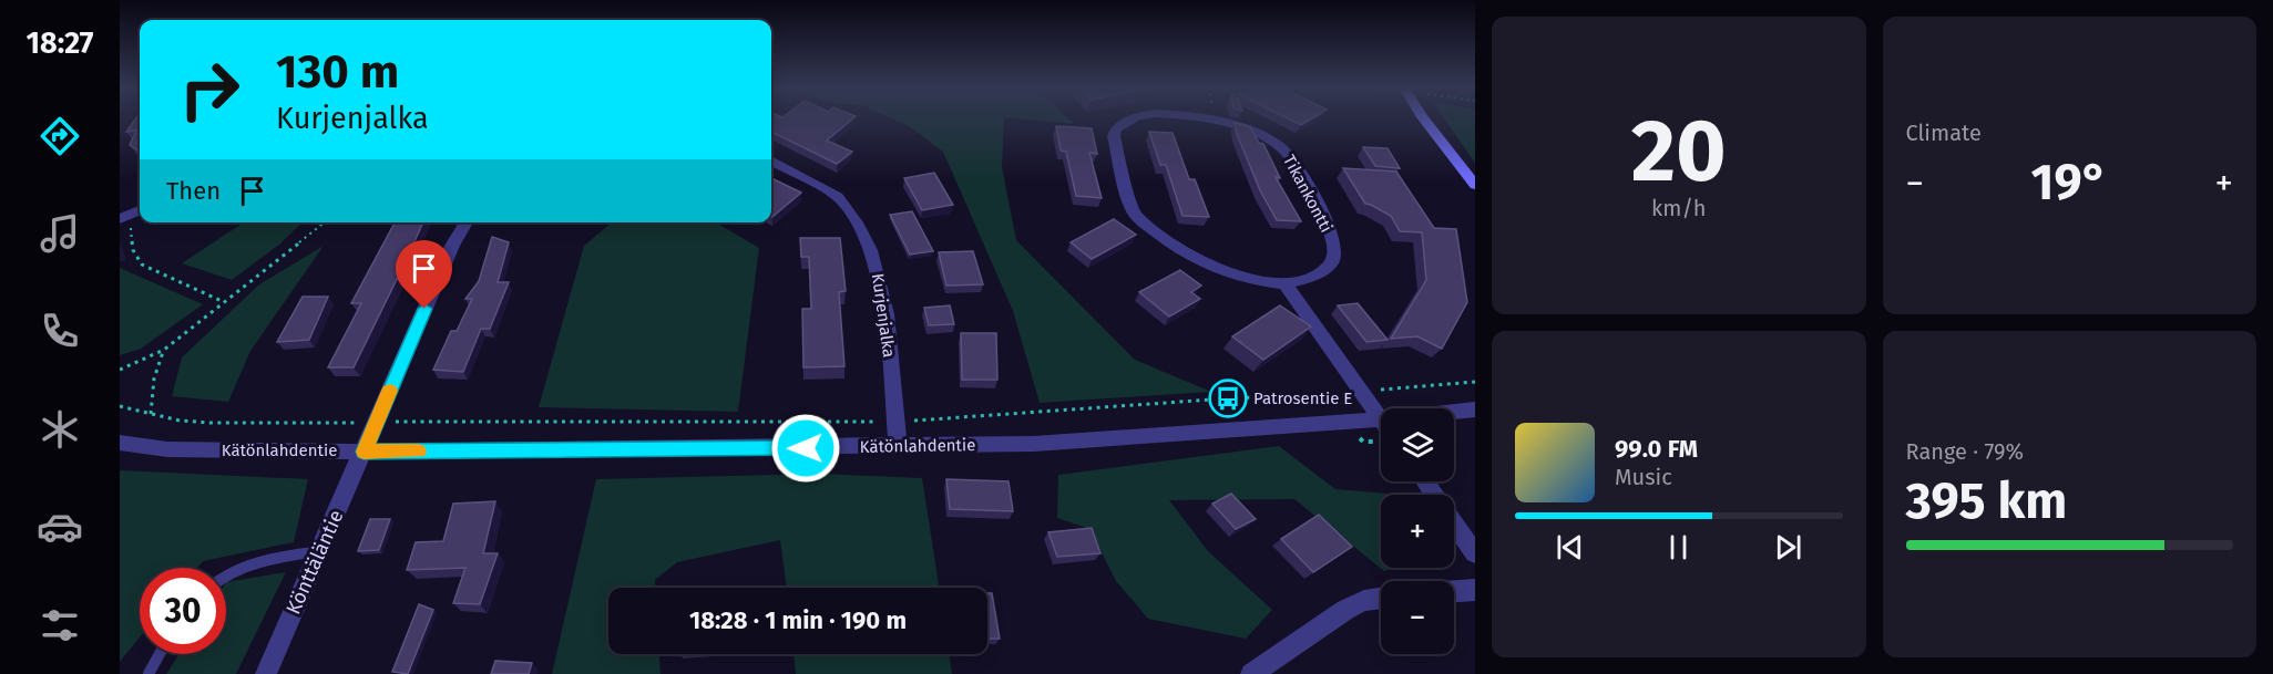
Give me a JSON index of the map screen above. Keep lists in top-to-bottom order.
{
  "streets": {
    "street": [
      "Tikankontti",
      "Kurjenjalka",
      "Kätönlahdentie",
      "Könttäläntie"
    ]
  },
  "crossings": [
    ["Kurjenjalka", "Kätönlahdentie"],
    ["Kätönlahdentie", "Könttäläntie"]
  ],
  "places": {
    "bus stop": ["Patrosentie E"]
  },
  "page": {
    "tabs": "18:27",
    "tile": [
      ["20", "km/h"],
      "Climate",
      ["Range · 79%", "395 km"]
    ],
    "turn": ["130 m", "Kurjenjalka"],
    "heat": ["−", "19°", "+"],
    "then": "Then",
    "map_buttons": ["+", "−"],
    "song": ["99.0 FM", "Music"],
    "limit": "30",
    "trip": "18:28 · 1 min · 190 m"
  }
}
